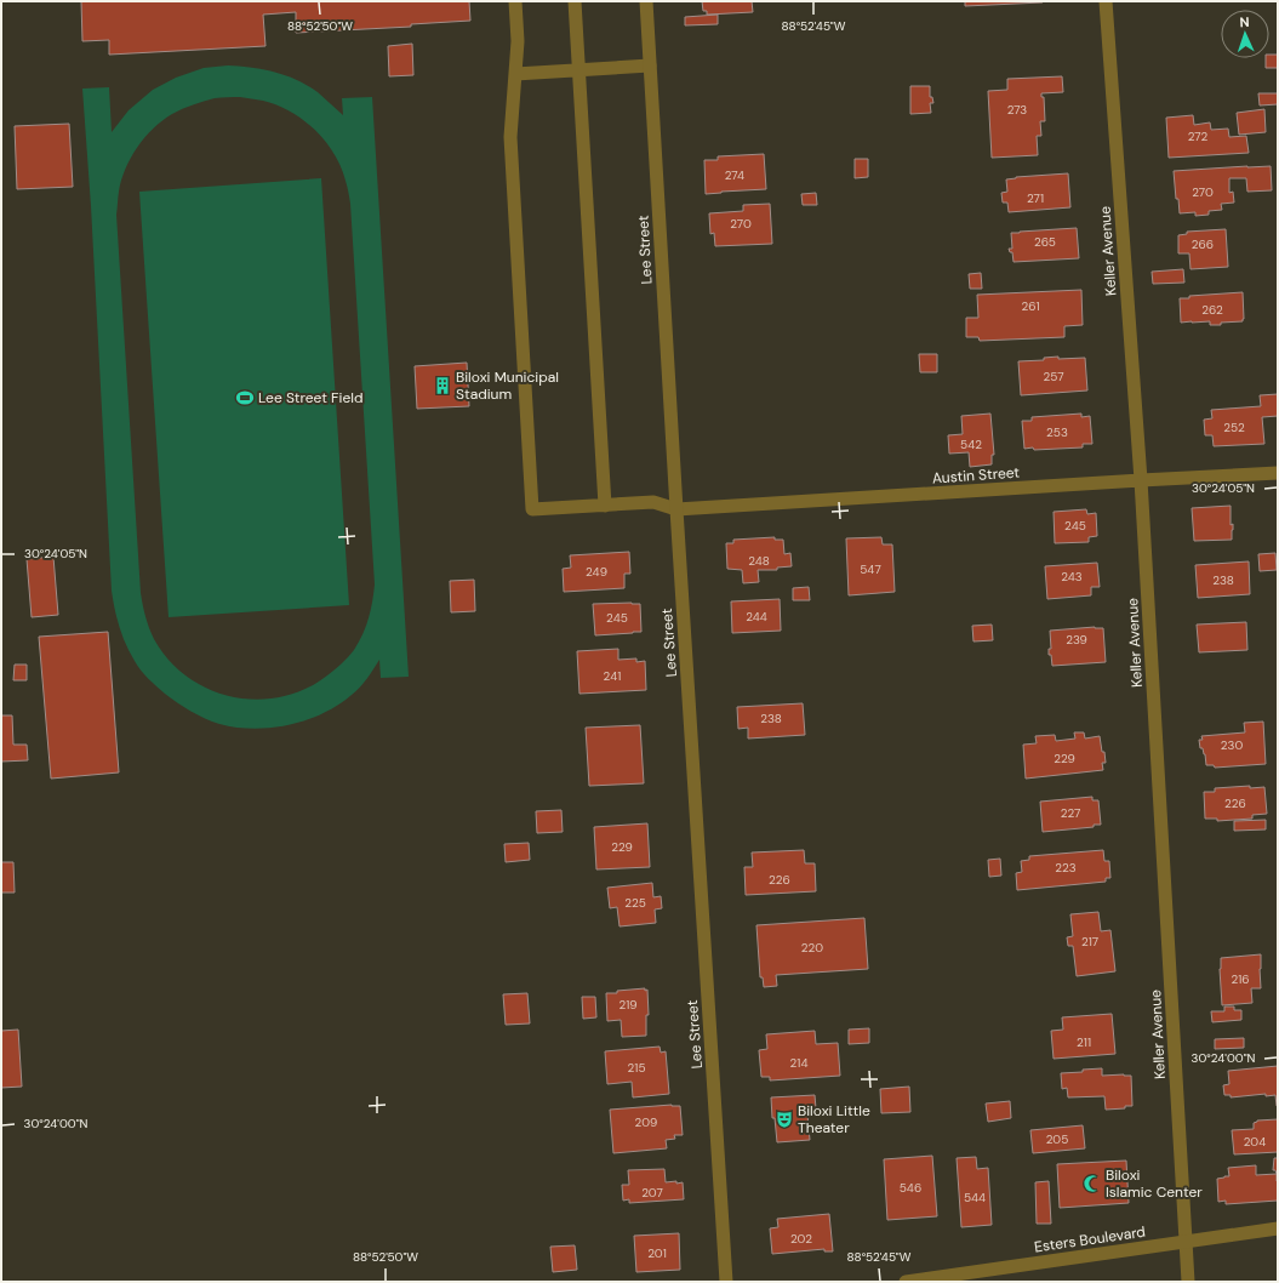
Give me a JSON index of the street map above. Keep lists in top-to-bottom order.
{
  "streets": {
    "street": [
      "Lee Street",
      "Keller Avenue",
      "Austin Street",
      "Esters Boulevard"
    ]
  },
  "crossings": [
    ["Lee Street", "Austin Street"],
    ["Keller Avenue", "Austin Street"],
    ["Keller Avenue", "Esters Boulevard"]
  ],
  "places": {
    "building": ["Biloxi Municipal Stadium"],
    "sports": ["Lee Street Field"],
    "theatre": ["Biloxi Little Theater"],
    "mosque": ["Biloxi Islamic Center"]
  },
  "house_numbers": [
    "273",
    "272",
    "274",
    "270",
    "271",
    "270",
    "265",
    "266",
    "261",
    "262",
    "257",
    "252",
    "253",
    "542",
    "245",
    "248",
    "547",
    "249",
    "243",
    "238",
    "244",
    "245",
    "239",
    "241",
    "238",
    "230",
    "229",
    "226",
    "227",
    "229",
    "223",
    "226",
    "225",
    "217",
    "220",
    "216",
    "219",
    "211",
    "214",
    "215",
    "209",
    "205",
    "204",
    "546",
    "207",
    "544",
    "202",
    "201"
  ],
  "north": "top",
  "coordinates": [
    "88°52'50\"W",
    "88°52'45\"W",
    "30°24'05\"N",
    "30°24'00\"N"
  ]
}
